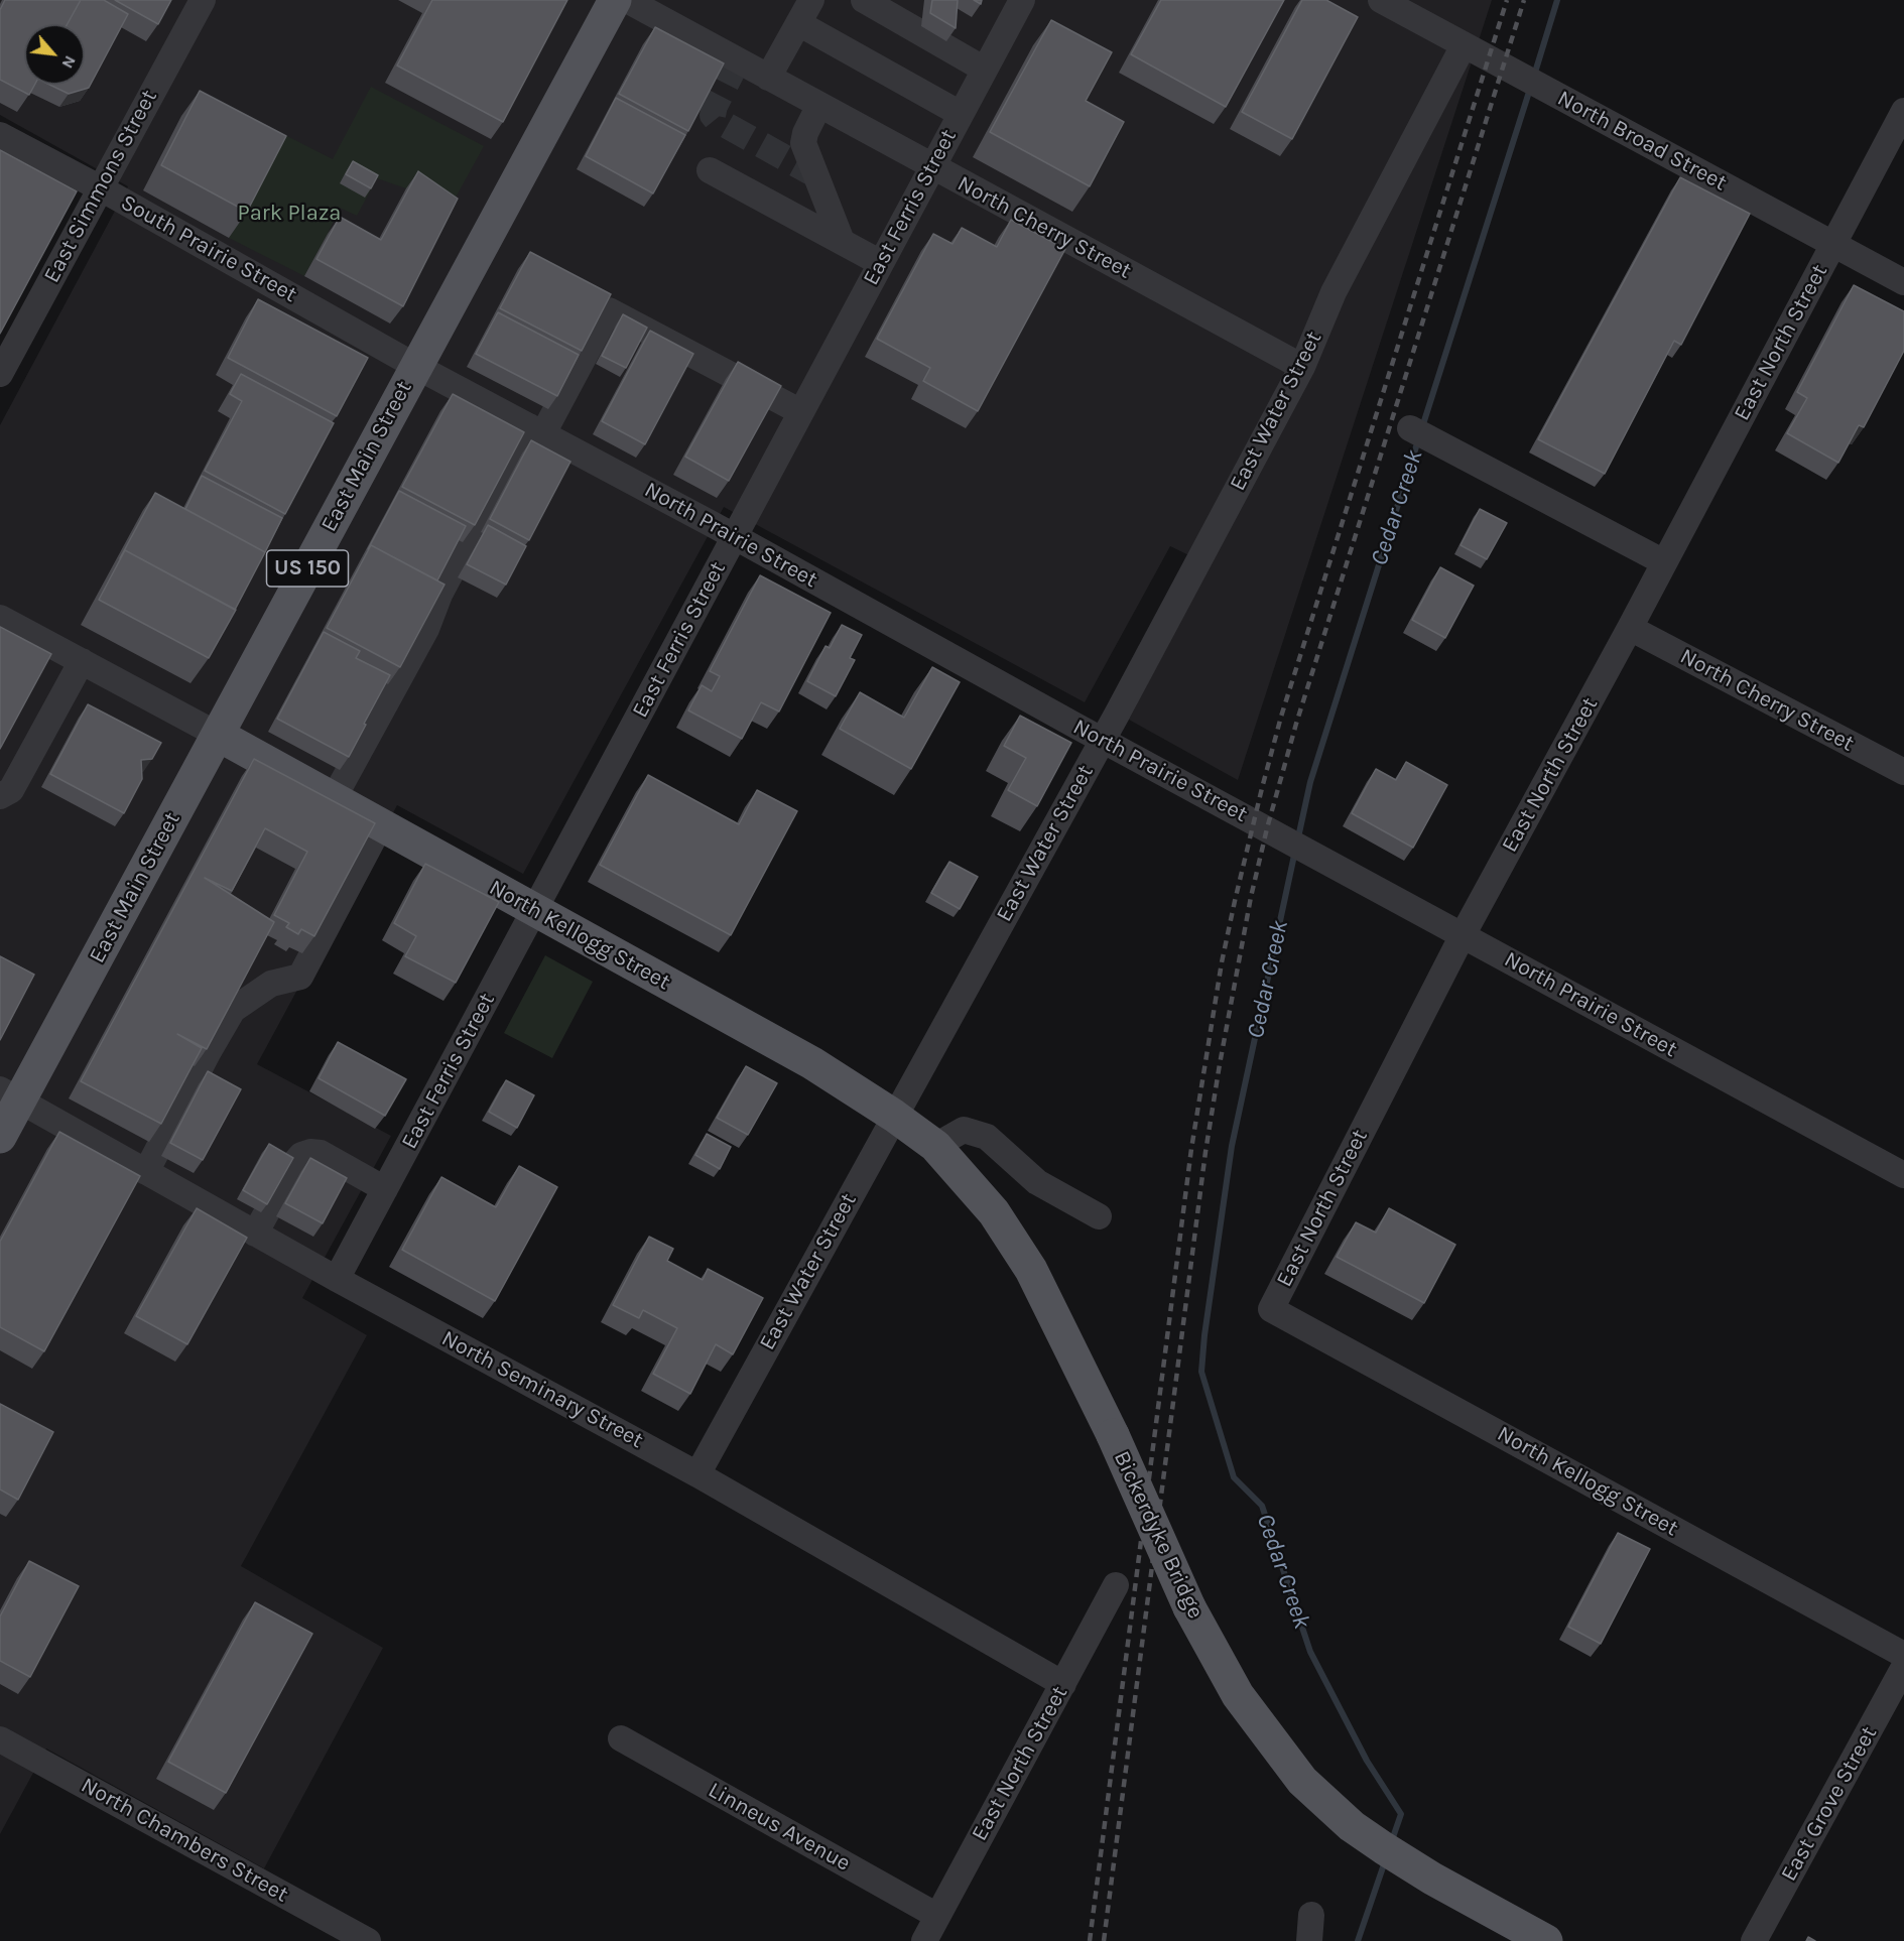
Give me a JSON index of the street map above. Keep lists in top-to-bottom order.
{
  "streets": {
    "main road": [
      "East Main Street",
      "US 150",
      "North Kellogg Street",
      "Bickerdyke Bridge"
    ],
    "street": [
      "North Broad Street",
      "East Simmons Street",
      "East Ferris Street",
      "North Cherry Street",
      "South Prairie Street",
      "East North Street",
      "East Water Street",
      "North Prairie Street",
      "North Seminary Street",
      "East Grove Street",
      "Linneus Avenue",
      "North Chambers Street"
    ]
  },
  "crossings": [
    ["North Broad Street", "East North Street"],
    ["North Broad Street", "East Water Street"],
    ["East Simmons Street", "South Prairie Street"],
    ["East Ferris Street", "North Cherry Street"],
    ["East Ferris Street", "North Prairie Street"],
    ["East Ferris Street", "North Kellogg Street"],
    ["East Ferris Street", "North Seminary Street"],
    ["North Cherry Street", "East North Street"],
    ["North Cherry Street", "East Water Street"],
    ["South Prairie Street", "East Main Street"],
    ["South Prairie Street", "North Prairie Street"],
    ["East North Street", "North Prairie Street"],
    ["East North Street", "North Kellogg Street"],
    ["East North Street", "North Seminary Street"],
    ["East North Street", "Linneus Avenue"],
    ["East Water Street", "North Prairie Street"],
    ["East Water Street", "North Kellogg Street"],
    ["East Water Street", "North Seminary Street"],
    ["East Main Street", "North Prairie Street"],
    ["East Main Street", "North Kellogg Street"],
    ["East Main Street", "North Seminary Street"],
    ["North Kellogg Street", "Bickerdyke Bridge"]
  ],
  "water": ["Cedar Creek"],
  "parks": ["Park Plaza"],
  "north": "bottom right"
}
